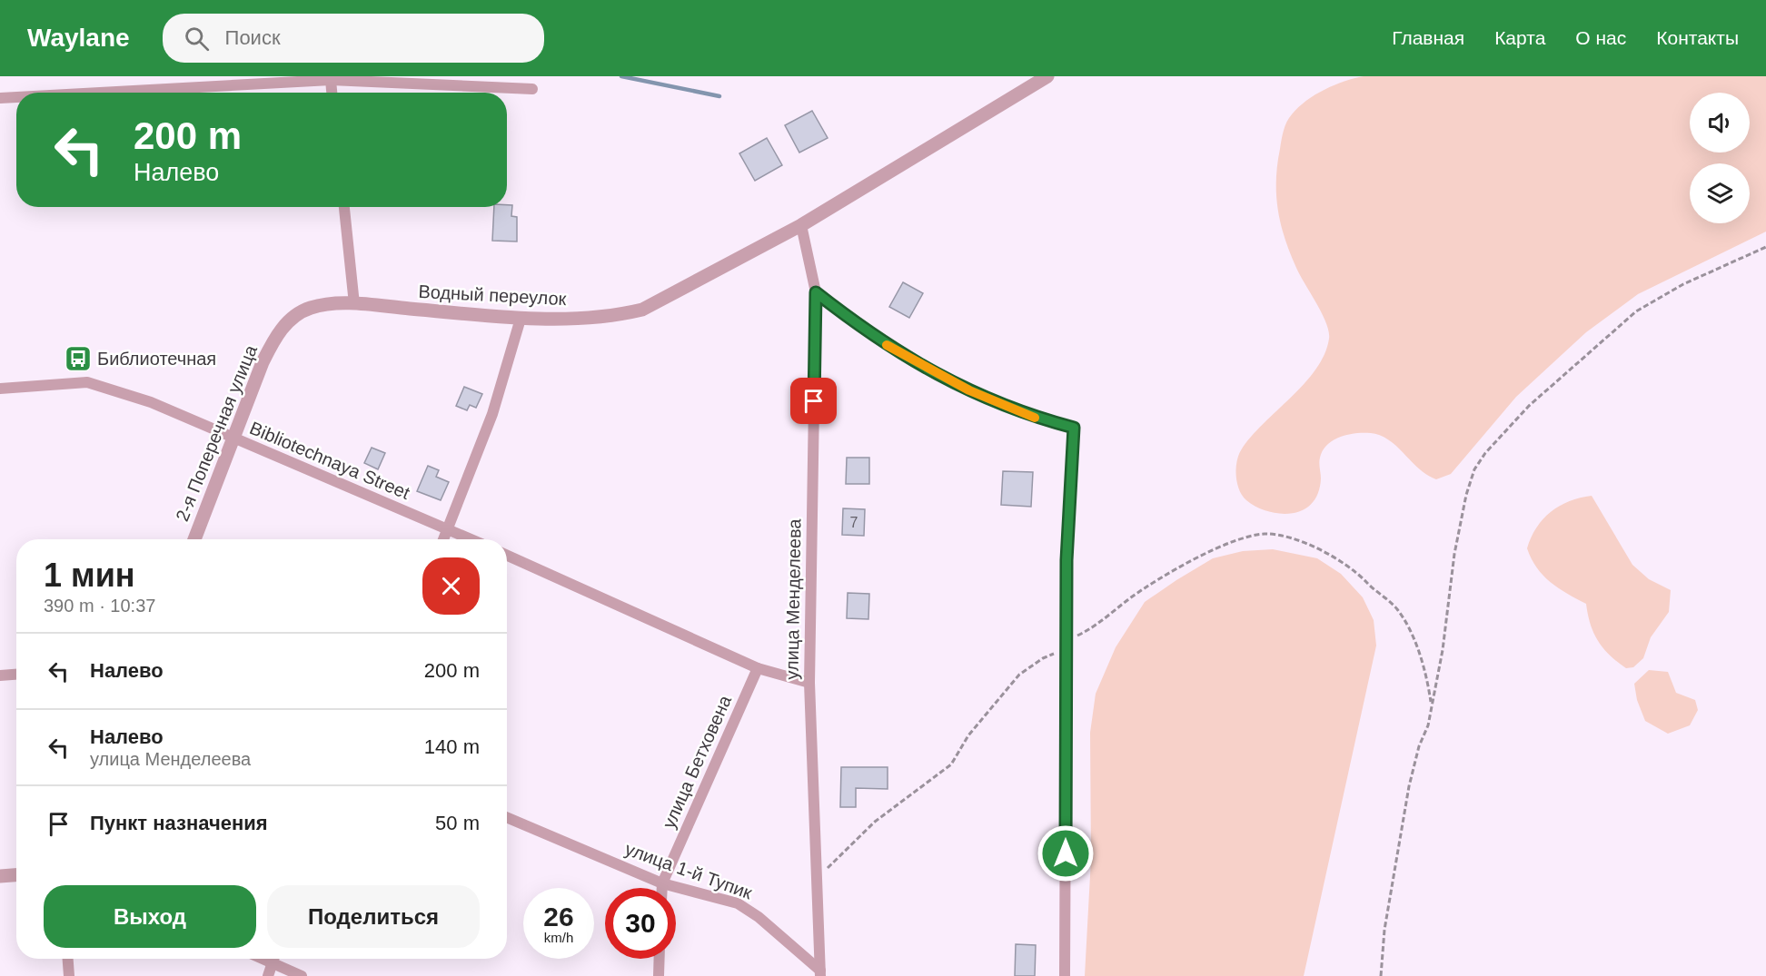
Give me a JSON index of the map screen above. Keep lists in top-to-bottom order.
{
  "streets": {
    "street": [
      "Водный переулок",
      "2-я Поперечная улица",
      "Bibliotechnaya Street",
      "улица Менделеева",
      "улица Бетховена",
      "улица 1-й Тупик"
    ]
  },
  "crossings": [
    ["Водный переулок", "2-я Поперечная улица"],
    ["Водный переулок", "улица Менделеева"],
    ["2-я Поперечная улица", "Bibliotechnaya Street"],
    ["улица Менделеева", "улица 1-й Тупик"],
    ["улица Бетховена", "улица 1-й Тупик"]
  ],
  "places": {
    "bus stop": ["Библиотечная"]
  },
  "house_numbers": ["7"],
  "page": {
    "header": "Waylane",
    "search": "Поиск",
    "nav": [
      "Главная",
      "Карта",
      "О нас",
      "Контакты"
    ],
    "turn": ["200 m", "Налево"],
    "heading": ["1 мин", "390 m · 10:37"],
    "list": [
      {
        "name": "Налево",
        "value": "200 m"
      },
      {
        "name": "Налево",
        "note": "улица Менделеева",
        "value": "140 m"
      },
      {
        "name": "Пункт назначения",
        "value": "50 m"
      }
    ],
    "buttons": ["Выход", "Поделиться"],
    "speed": "26 km/h",
    "limit": "30"
  }
}
